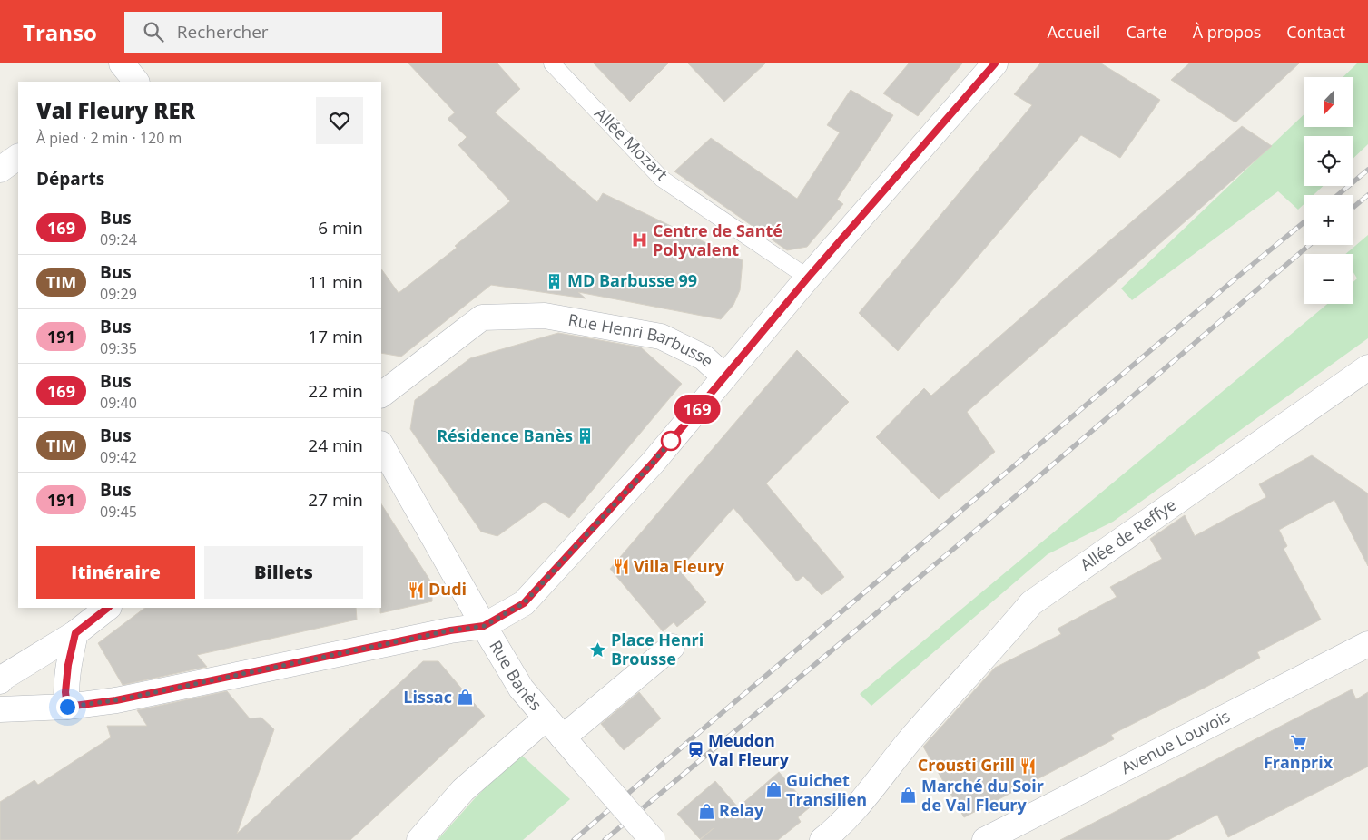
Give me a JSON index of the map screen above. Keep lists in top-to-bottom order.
{
  "streets": {
    "street": [
      "Rue Henri Barbusse",
      "Allée de Reffye",
      "Rue Banès",
      "Avenue Louvois"
    ],
    "lane": ["Allée Mozart"]
  },
  "crossings": [
    ["Allée Mozart", "Rue Henri Barbusse"]
  ],
  "places": {
    "hospital": ["Centre de Santé Polyvalent"],
    "building": ["MD Barbusse 99", "Résidence Banès"],
    "restaurant": ["Villa Fleury", "Dudi", "Crousti Grill"],
    "place": ["Place Henri Brousse"],
    "shop": [
      "Lissac",
      "Guichet Transilien",
      "Marché du Soir de Val Fleury",
      "Relay"
    ],
    "supermarket": ["Franprix"],
    "station": ["Meudon Val Fleury"]
  },
  "lines": ["bus line 169"],
  "north": "bottom",
  "page": {
    "header": "Transo",
    "search": "Rechercher",
    "nav": [
      "Accueil",
      "Carte",
      "À propos",
      "Contact"
    ],
    "on_map": "169",
    "map_buttons": ["+", "−"],
    "heading": [
      ["Val Fleury RER", "À pied · 2 min · 120 m"],
      "Départs"
    ],
    "list": [
      {
        "mark": "169",
        "name": "Bus",
        "note": "09:24",
        "value": "6 min"
      },
      {
        "mark": "TIM",
        "name": "Bus",
        "note": "09:29",
        "value": "11 min"
      },
      {
        "mark": "191",
        "name": "Bus",
        "note": "09:35",
        "value": "17 min"
      },
      {
        "mark": "169",
        "name": "Bus",
        "note": "09:40",
        "value": "22 min"
      },
      {
        "mark": "TIM",
        "name": "Bus",
        "note": "09:42",
        "value": "24 min"
      },
      {
        "mark": "191",
        "name": "Bus",
        "note": "09:45",
        "value": "27 min"
      }
    ],
    "buttons": ["Itinéraire", "Billets"]
  }
}
